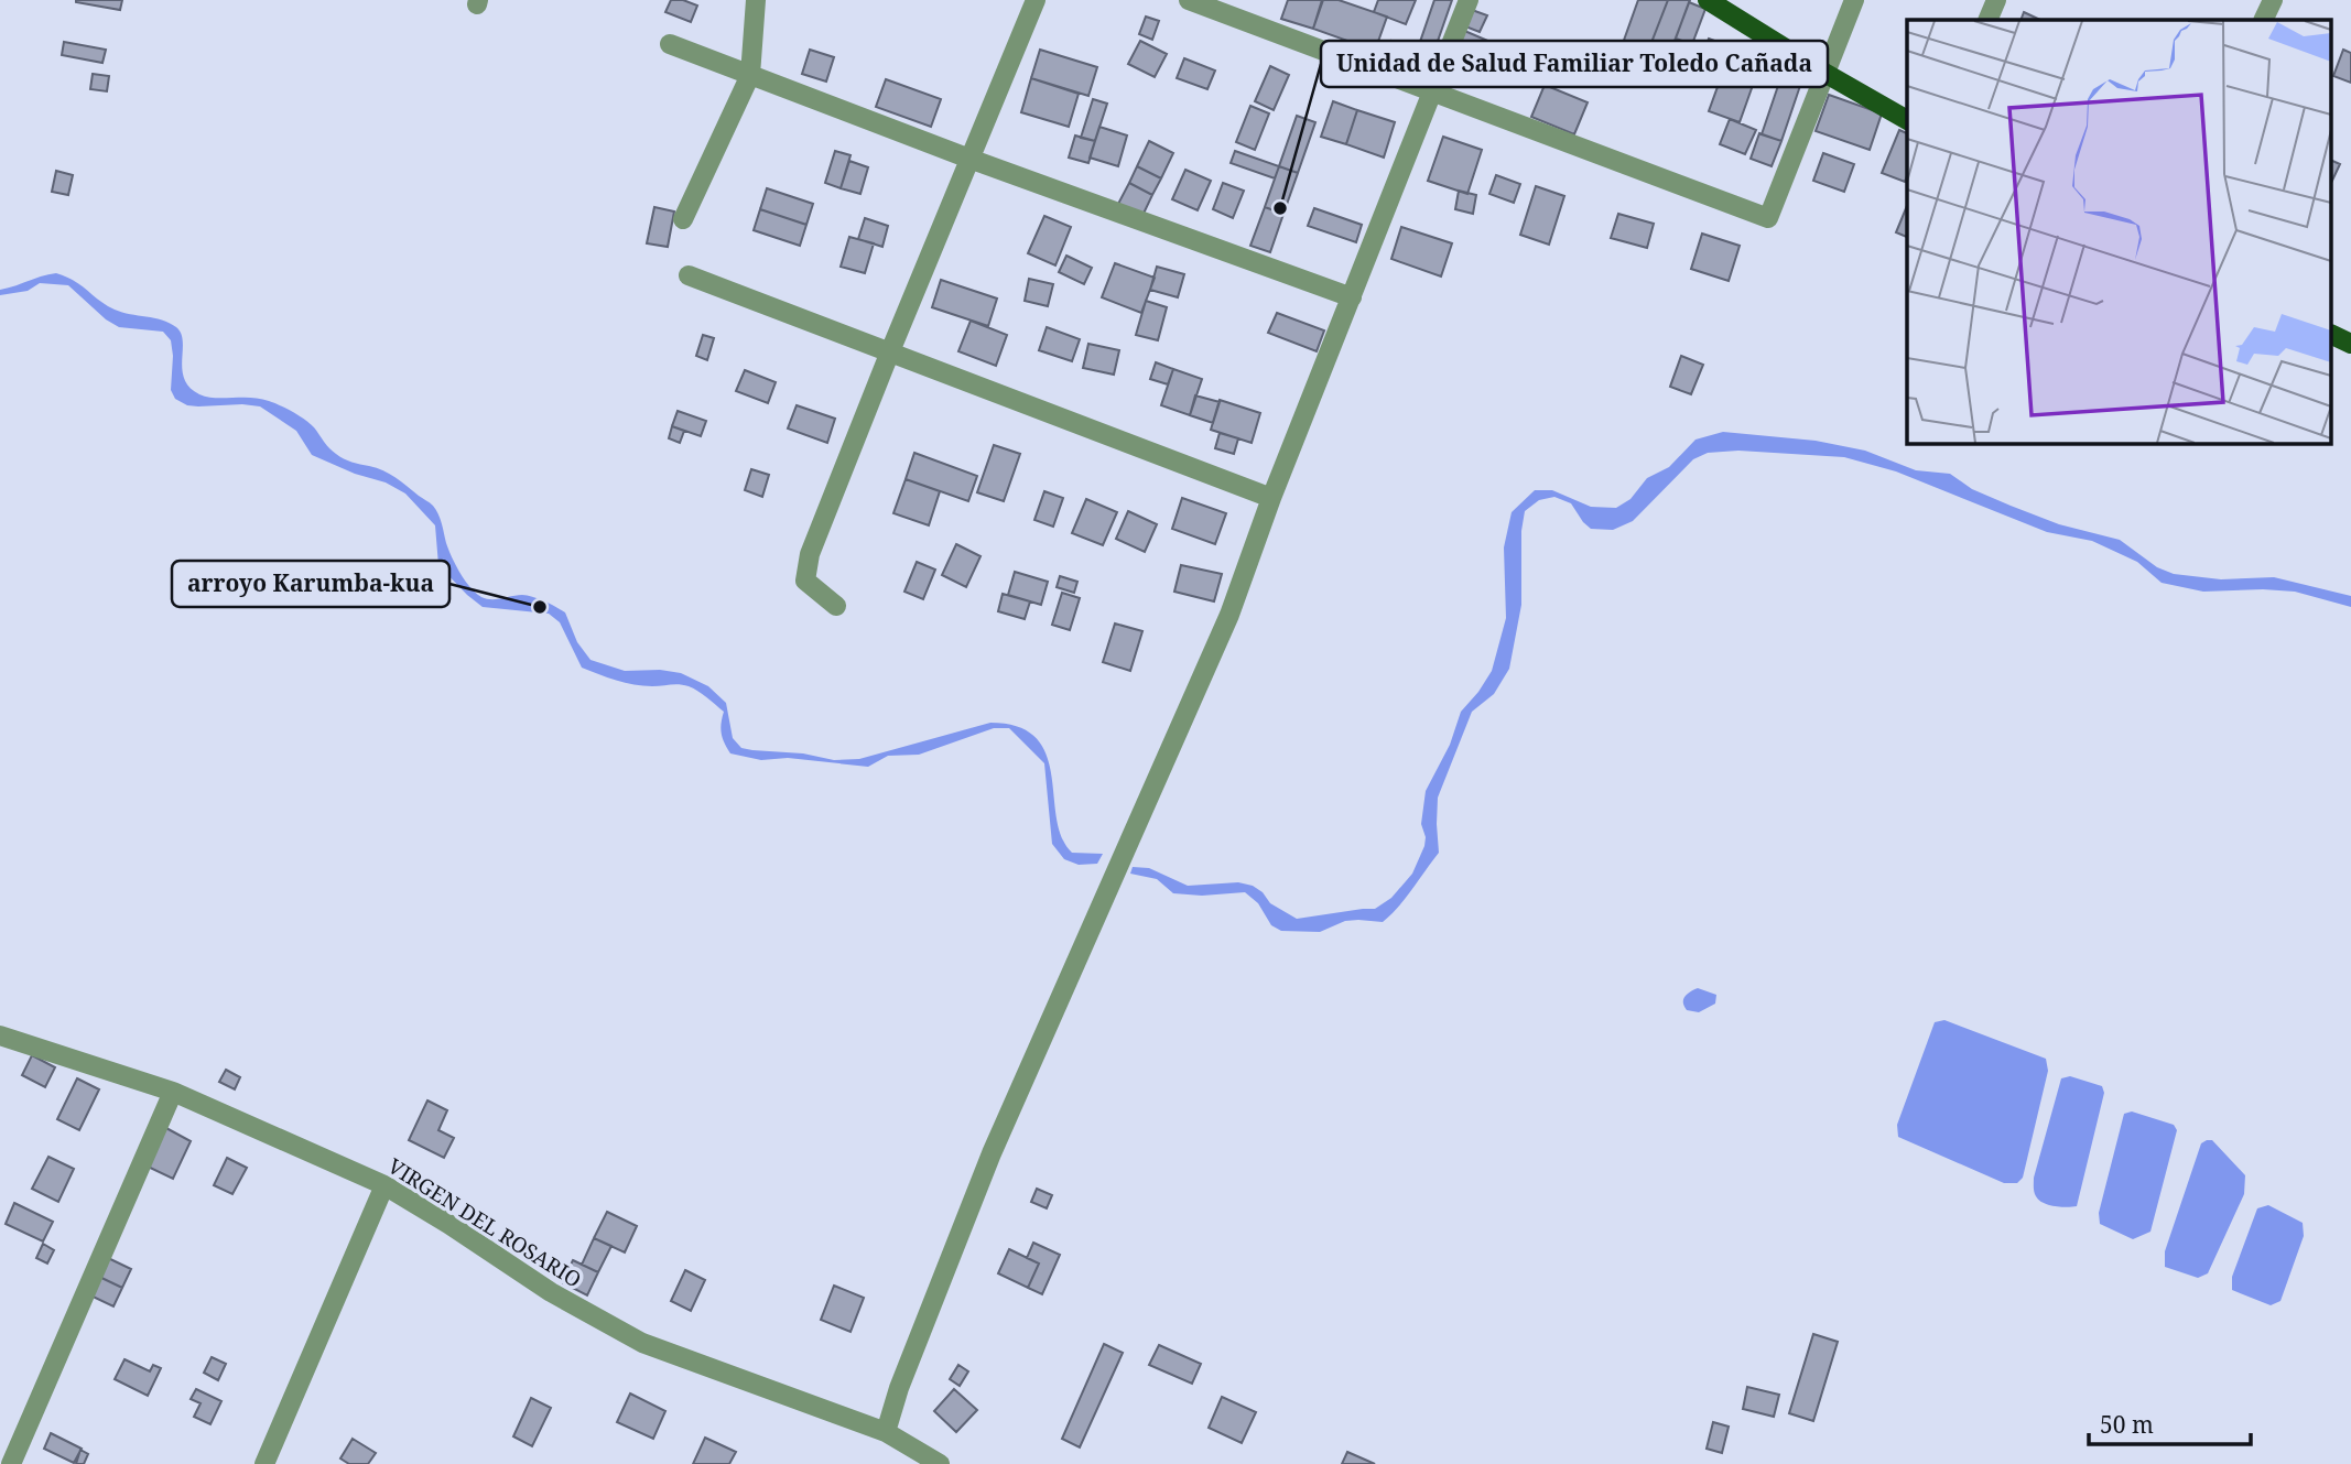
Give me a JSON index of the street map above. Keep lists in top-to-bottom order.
{
  "streets": {
    "street": ["VIRGEN DEL ROSARIO"]
  },
  "places": ["Unidad de Salud Familiar Toledo Cañada", "arroyo Karumba-kua"],
  "scale_bar": "50 m"
}
